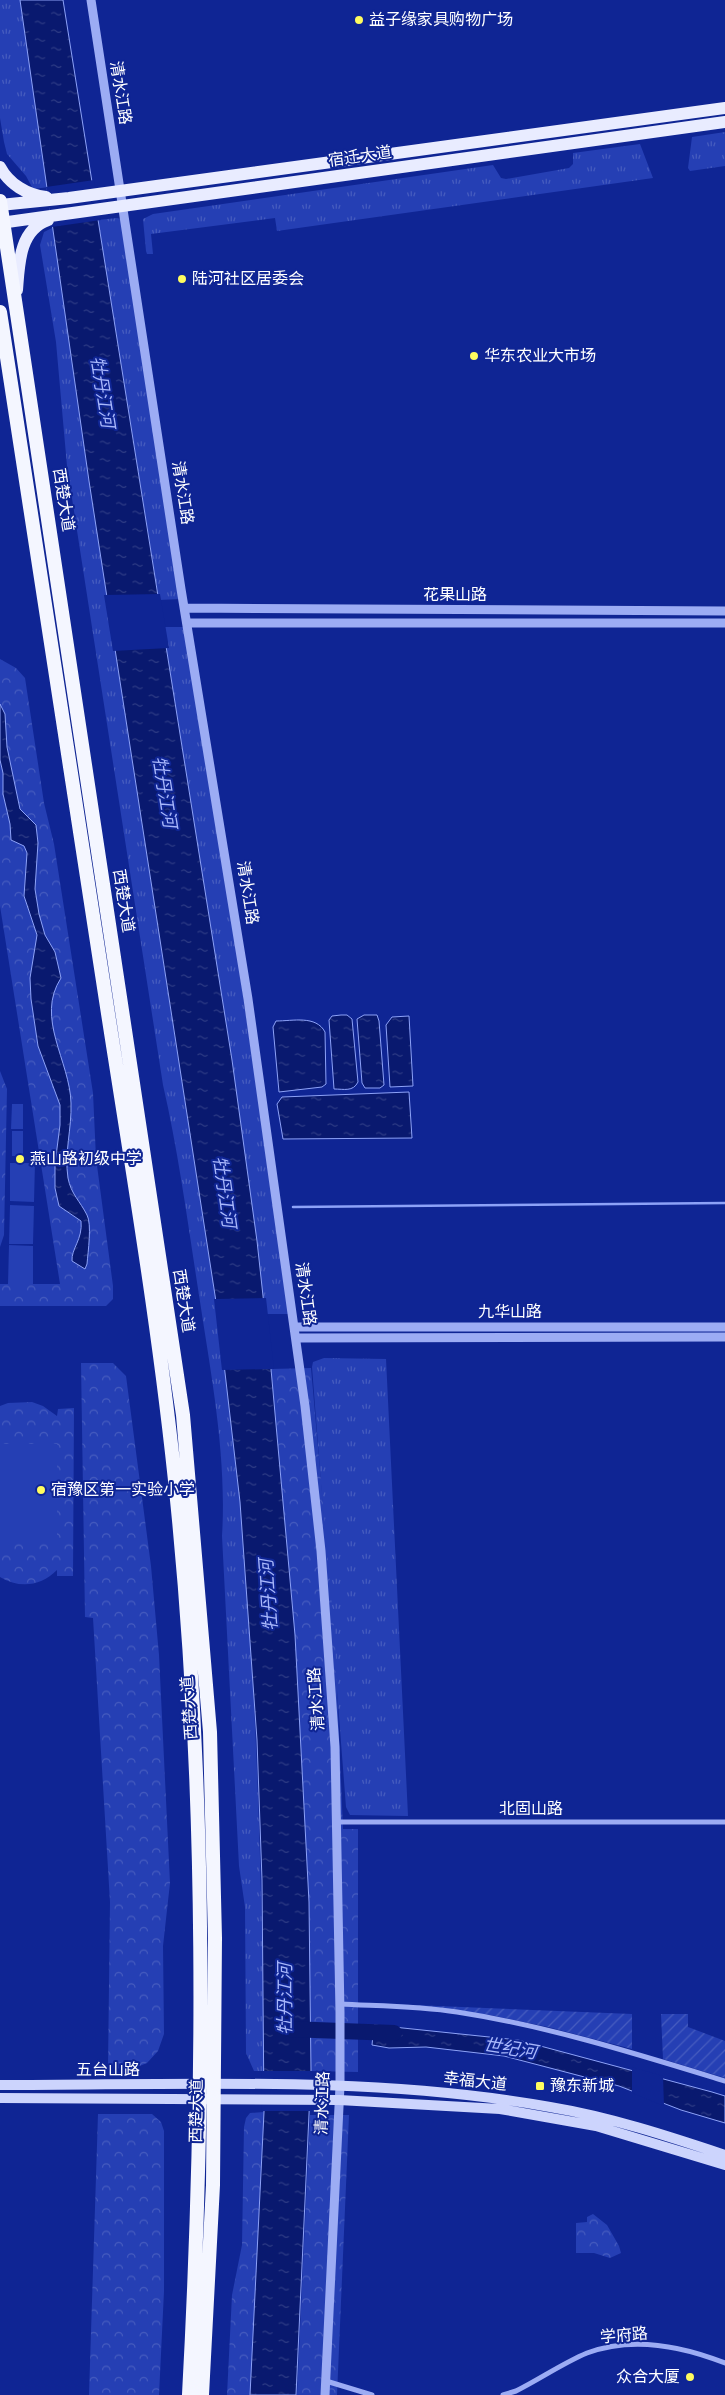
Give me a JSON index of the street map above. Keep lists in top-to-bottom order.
{
  "streets": {
    "highway": ["西楚大道"],
    "main road": ["宿迁大道", "五台山路", "幸福大道"],
    "street": [
      "清水江路",
      "花果山路",
      "九华山路",
      "北固山路",
      "学府路"
    ]
  },
  "crossings": [
    ["清水江路", "宿迁大道"],
    ["清水江路", "花果山路"],
    ["清水江路", "九华山路"],
    ["清水江路", "北固山路"],
    ["清水江路", "幸福大道"],
    ["宿迁大道", "西楚大道"],
    ["西楚大道", "五台山路"],
    ["西楚大道", "幸福大道"],
    ["五台山路", "幸福大道"]
  ],
  "water": ["牡丹江河", "世纪河"],
  "places": {
    "other": [
      "益子缘家具购物广场",
      "陆河社区居委会",
      "华东农业大市场",
      "燕山路初级中学",
      "宿豫区第一实验小学",
      "众合大厦"
    ],
    "transit": ["豫东新城"]
  }
}
